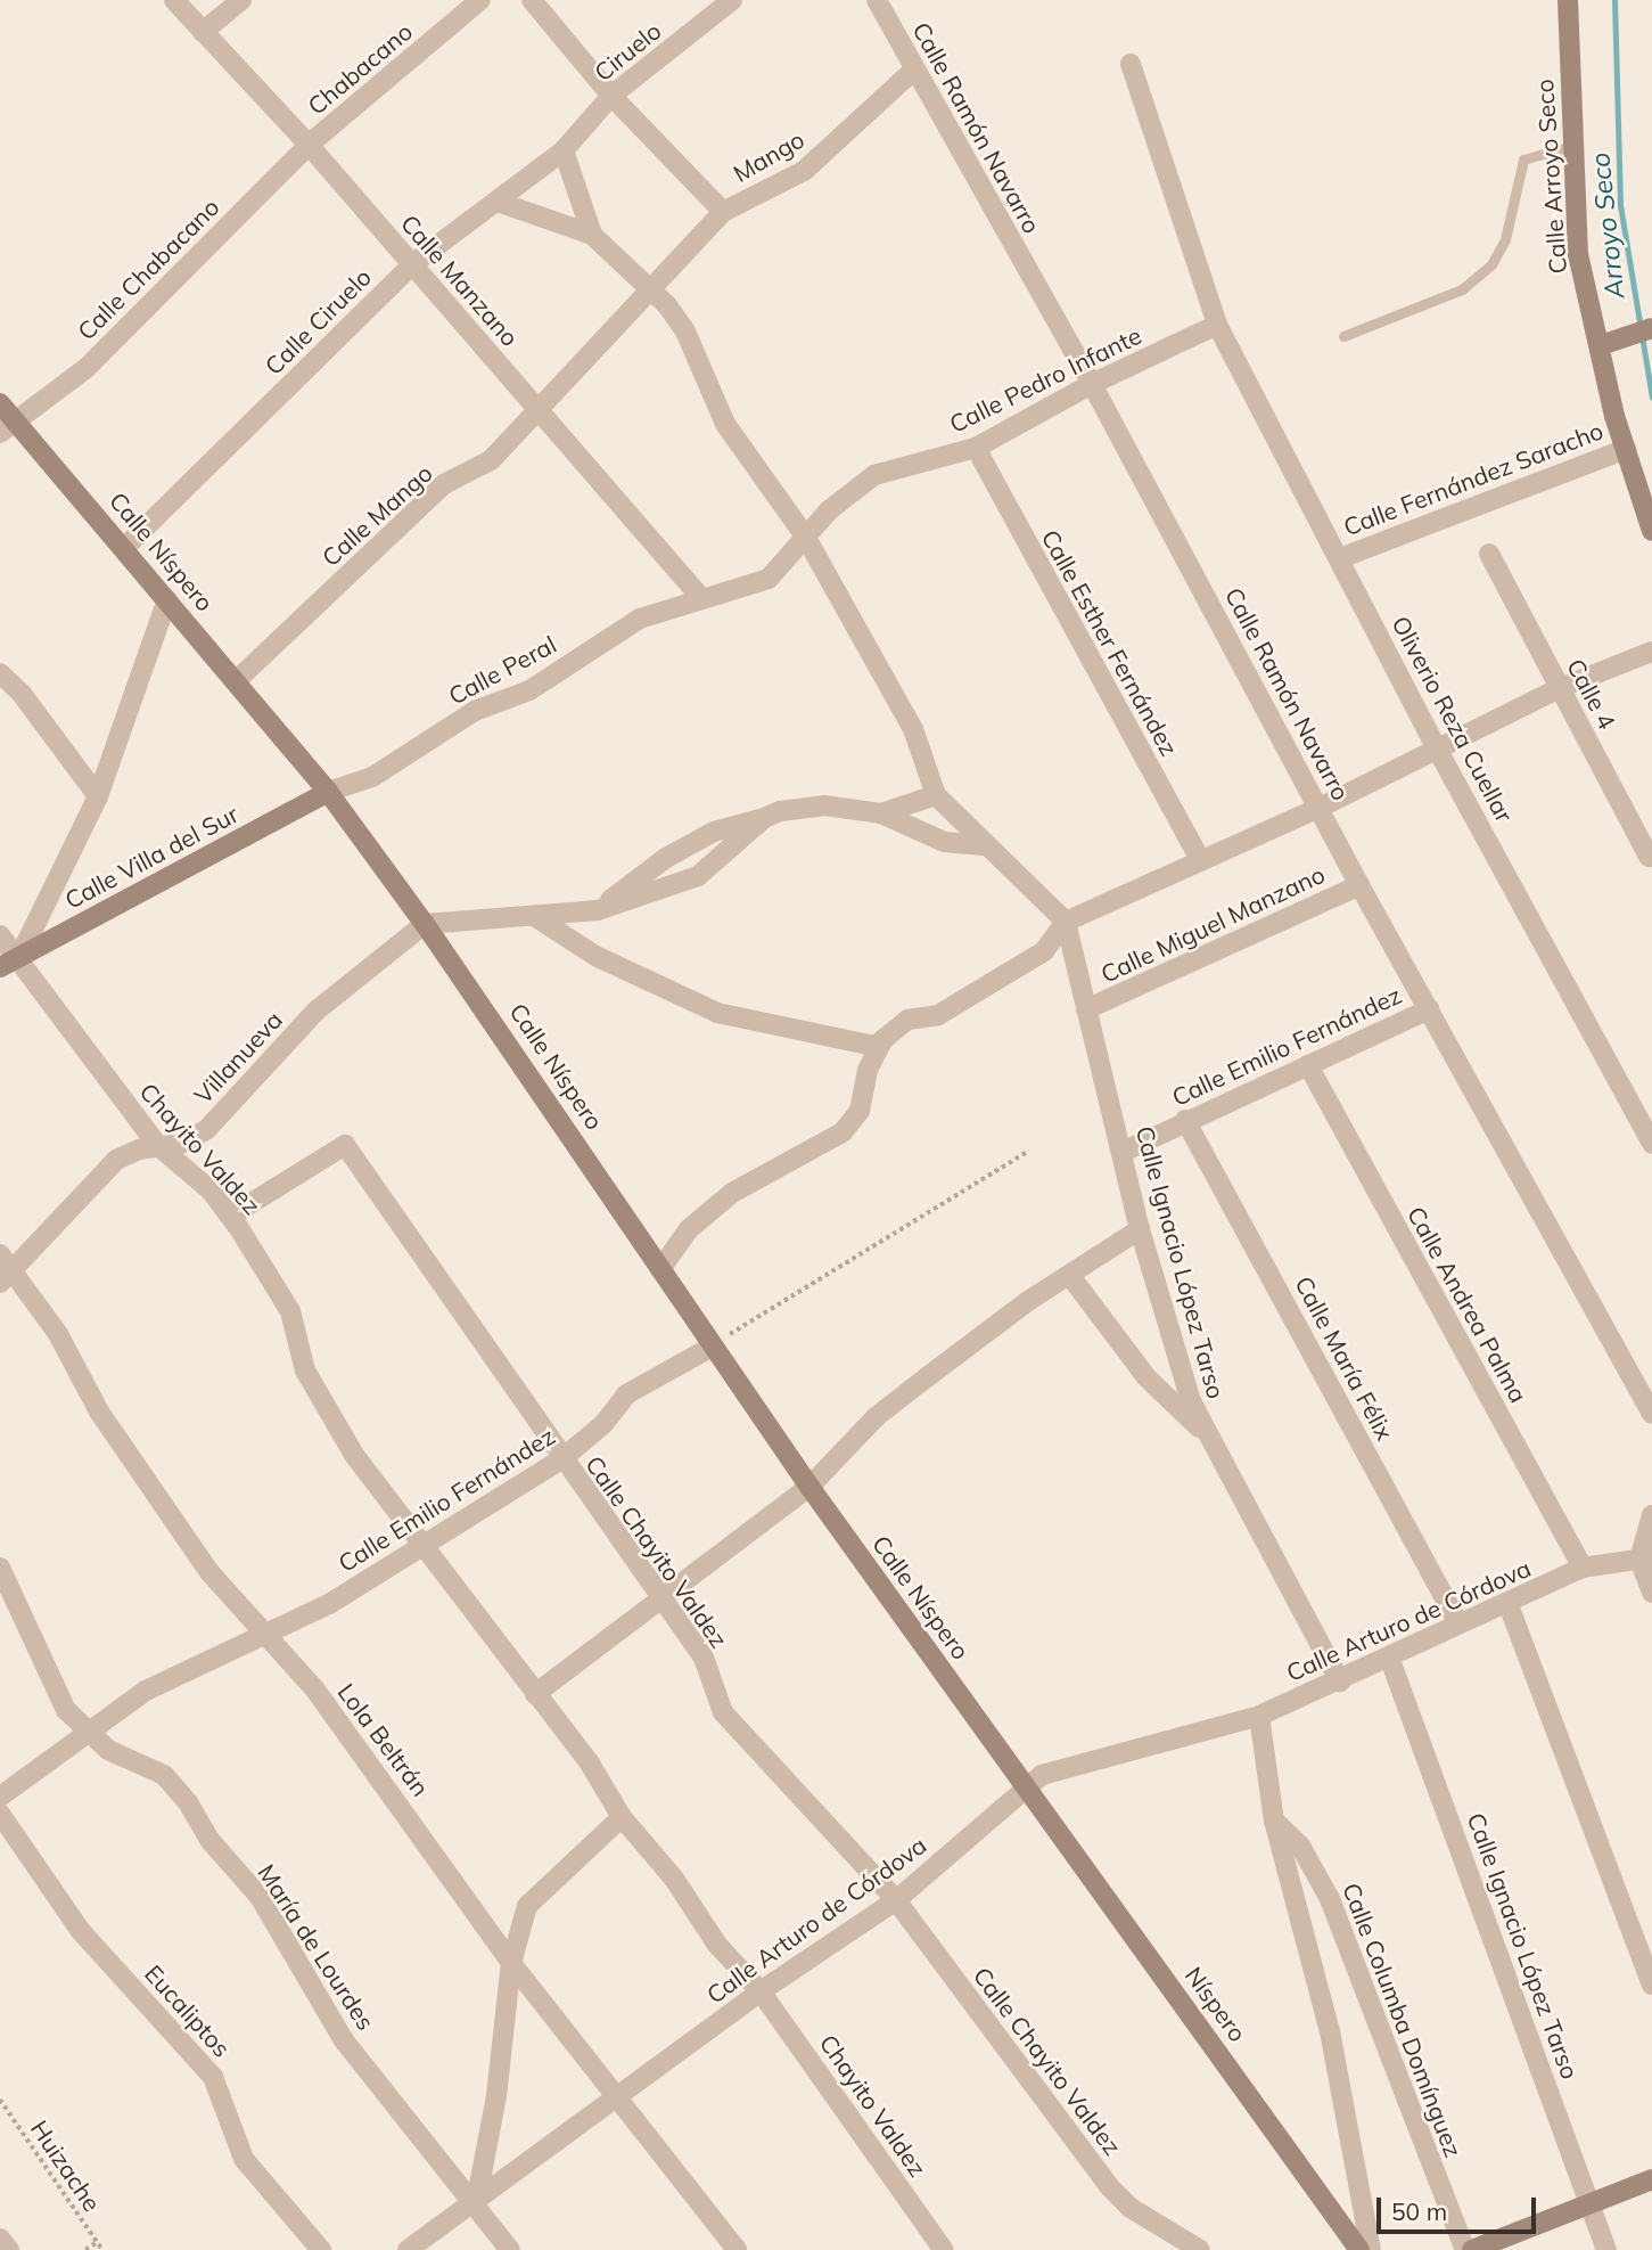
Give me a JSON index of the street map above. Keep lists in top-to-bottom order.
{
  "streets": {
    "street": [
      "Ciruelo",
      "Chabacano",
      "Calle Ramón Navarro",
      "Mango",
      "Calle Arroyo Seco",
      "Calle Chabacano",
      "Calle Manzano",
      "Calle Ciruelo",
      "Calle Pedro Infante",
      "Calle Fernández Saracho",
      "Calle Mango",
      "Calle Níspero",
      "Calle Esther Fernández",
      "Calle Peral",
      "Calle 4",
      "Oliverio Reza Cuellar",
      "Calle Villa del Sur",
      "Calle Miguel Manzano",
      "Calle Emilio Fernández",
      "Villanueva",
      "Chayito Valdez",
      "Calle Ignacio López Tarso",
      "Calle Andrea Palma",
      "Calle María Félix",
      "Calle Chayito Valdez",
      "Calle Arturo de Córdova",
      "Lola Beltrán",
      "María de Lourdes",
      "Níspero",
      "Eucaliptos",
      "Calle Columba Domínguez"
    ],
    "path": ["Huizache"]
  },
  "crossings": [
    ["Ciruelo", "Calle Ciruelo"],
    ["Chabacano", "Calle Chabacano"],
    ["Chabacano", "Calle Manzano"],
    ["Calle Ramón Navarro", "Mango"],
    ["Calle Ramón Navarro", "Calle Pedro Infante"],
    ["Calle Ramón Navarro", "Calle Miguel Manzano"],
    ["Calle Ramón Navarro", "Calle Emilio Fernández"],
    ["Mango", "Calle Mango"],
    ["Calle Arroyo Seco", "Calle Fernández Saracho"],
    ["Calle Chabacano", "Calle Manzano"],
    ["Calle Chabacano", "Calle Níspero"],
    ["Calle Manzano", "Calle Ciruelo"],
    ["Calle Manzano", "Calle Pedro Infante"],
    ["Calle Manzano", "Calle Mango"],
    ["Calle Manzano", "Calle Peral"],
    ["Calle Ciruelo", "Calle Níspero"],
    ["Calle Pedro Infante", "Calle Esther Fernández"],
    ["Calle Pedro Infante", "Calle Peral"],
    ["Calle Pedro Infante", "Oliverio Reza Cuellar"],
    ["Calle Fernández Saracho", "Oliverio Reza Cuellar"],
    ["Calle Mango", "Calle Níspero"],
    ["Calle Níspero", "Calle Peral"],
    ["Calle Níspero", "Calle Villa del Sur"],
    ["Calle Níspero", "Calle Emilio Fernández"],
    ["Calle Níspero", "Villanueva"],
    ["Calle Níspero", "Calle Arturo de Córdova"],
    ["Calle Níspero", "Níspero"],
    ["Calle Peral", "Calle Villa del Sur"],
    ["Calle Villa del Sur", "Chayito Valdez"],
    ["Calle Miguel Manzano", "Calle Ignacio López Tarso"],
    ["Calle Emilio Fernández", "Chayito Valdez"],
    ["Calle Emilio Fernández", "Calle Ignacio López Tarso"],
    ["Calle Emilio Fernández", "Calle Andrea Palma"],
    ["Calle Emilio Fernández", "Calle María Félix"],
    ["Calle Emilio Fernández", "Calle Chayito Valdez"],
    ["Calle Emilio Fernández", "Lola Beltrán"],
    ["Calle Emilio Fernández", "María de Lourdes"],
    ["Villanueva", "Chayito Valdez"],
    ["Villanueva", "Lola Beltrán"],
    ["Chayito Valdez", "Calle Chayito Valdez"],
    ["Chayito Valdez", "Calle Arturo de Córdova"],
    ["Calle Ignacio López Tarso", "Calle Arturo de Córdova"],
    ["Calle Andrea Palma", "Calle Arturo de Córdova"],
    ["Calle María Félix", "Calle Arturo de Córdova"],
    ["Calle Chayito Valdez", "Calle Arturo de Córdova"],
    ["Calle Arturo de Córdova", "Lola Beltrán"],
    ["Calle Arturo de Córdova", "María de Lourdes"],
    ["Calle Arturo de Córdova", "Níspero"]
  ],
  "water": ["Arroyo Seco"],
  "scale_bar": "50 m"
}
